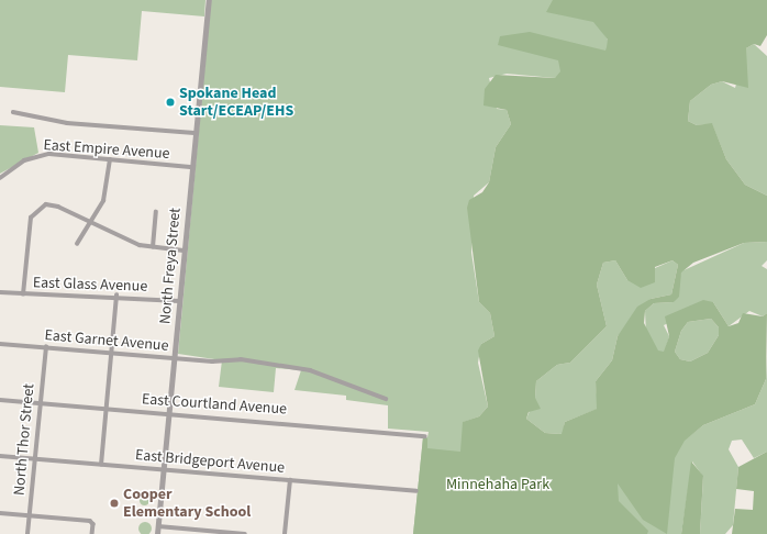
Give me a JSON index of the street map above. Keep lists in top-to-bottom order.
{
  "streets": {
    "street": [
      "East Empire Avenue",
      "North Freya Street",
      "East Glass Avenue",
      "East Garnet Avenue",
      "East Courtland Avenue",
      "North Thor Street",
      "East Bridgeport Avenue"
    ]
  },
  "crossings": [
    ["East Empire Avenue", "North Freya Street"],
    ["North Freya Street", "East Glass Avenue"],
    ["North Freya Street", "East Garnet Avenue"],
    ["North Freya Street", "East Courtland Avenue"],
    ["North Freya Street", "East Bridgeport Avenue"],
    ["East Garnet Avenue", "North Thor Street"],
    ["East Courtland Avenue", "North Thor Street"],
    ["North Thor Street", "East Bridgeport Avenue"]
  ],
  "parks": ["Minnehaha Park"],
  "places": ["Spokane Head Start/ECEAP/EHS", "Cooper Elementary School"]
}
